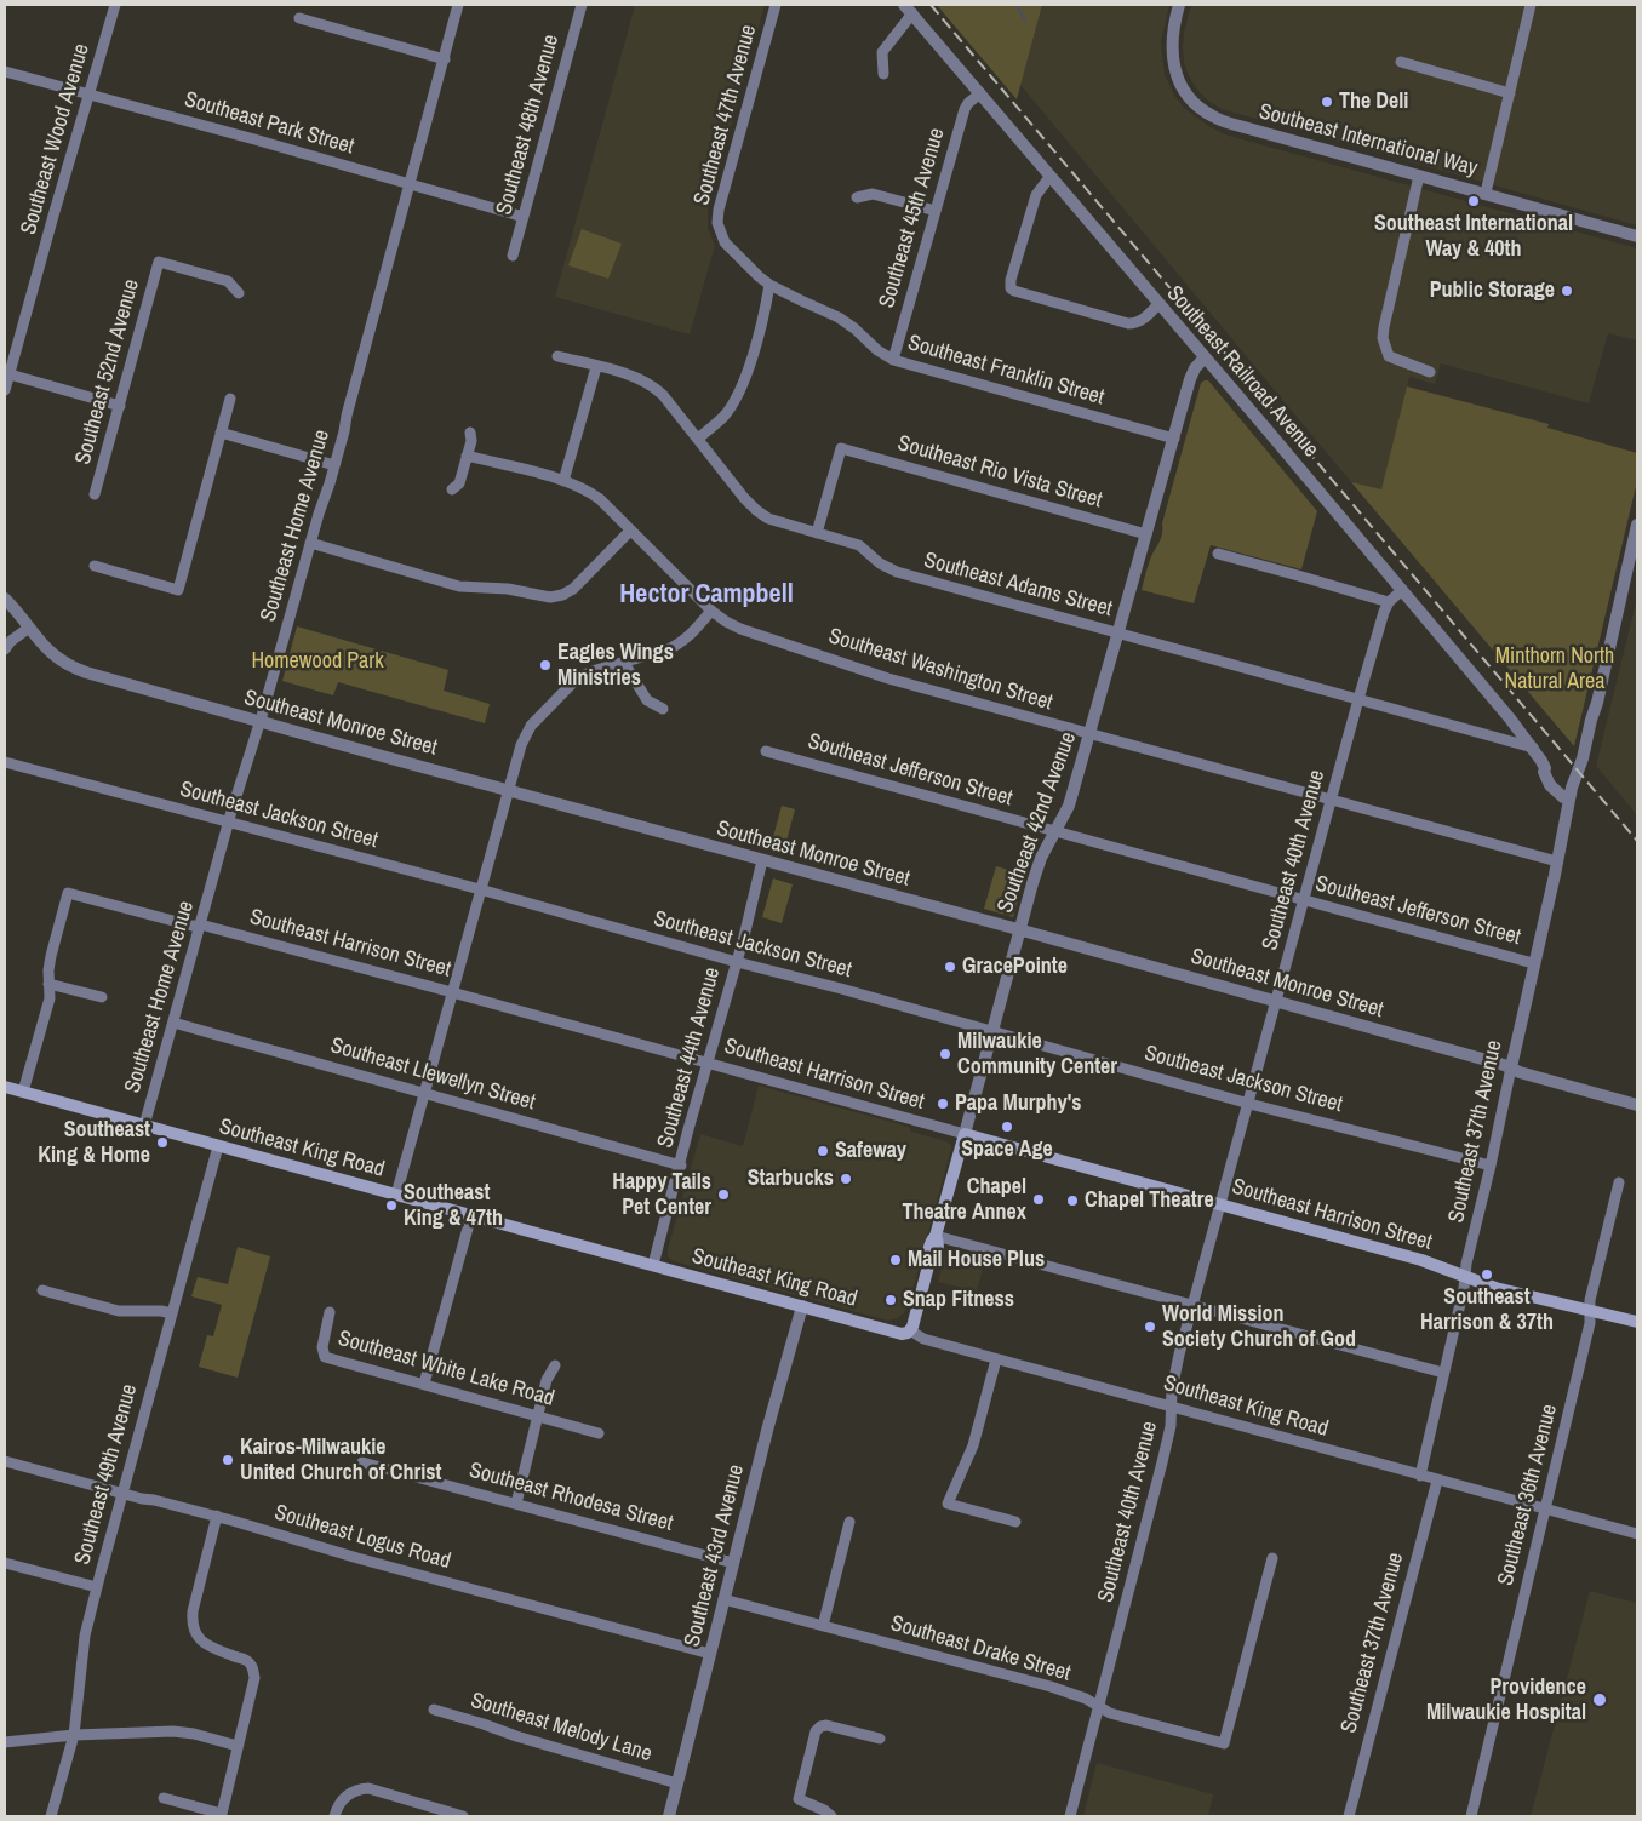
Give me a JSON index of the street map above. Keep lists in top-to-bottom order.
{
  "streets": {
    "main road": ["Southeast 42nd Avenue", "Southeast Harrison Street", "Southeast King Road"],
    "street": [
      "Southeast 47th Avenue",
      "Southeast Park Street",
      "Southeast 48th Avenue",
      "Southeast Wood Avenue",
      "Southeast International Way",
      "Southeast 45th Avenue",
      "Southeast Franklin Street",
      "Southeast 52nd Avenue",
      "Southeast Railroad Avenue",
      "Southeast Rio Vista Street",
      "Southeast Home Avenue",
      "Southeast Adams Street",
      "Southeast Washington Street",
      "Southeast Monroe Street",
      "Southeast Jefferson Street",
      "Southeast Jackson Street",
      "Southeast 40th Avenue",
      "Southeast 44th Avenue",
      "Southeast Llewellyn Street",
      "Southeast 37th Avenue",
      "Southeast White Lake Road",
      "Southeast 49th Avenue",
      "Southeast 36th Avenue",
      "Southeast Rhodesa Street",
      "Southeast Logus Road",
      "Southeast 43rd Avenue",
      "Southeast Drake Street",
      "Southeast Melody Lane"
    ]
  },
  "crossings": [
    ["Southeast 47th Avenue", "Southeast Franklin Street"],
    ["Southeast Park Street", "Southeast 48th Avenue"],
    ["Southeast Park Street", "Southeast Wood Avenue"],
    ["Southeast Park Street", "Southeast Home Avenue"],
    ["Southeast 45th Avenue", "Southeast Franklin Street"],
    ["Southeast 45th Avenue", "Southeast Railroad Avenue"],
    ["Southeast Franklin Street", "Southeast 42nd Avenue"],
    ["Southeast Railroad Avenue", "Southeast Adams Street"],
    ["Southeast Railroad Avenue", "Southeast 42nd Avenue"],
    ["Southeast Railroad Avenue", "Southeast 40th Avenue"],
    ["Southeast Railroad Avenue", "Southeast 37th Avenue"],
    ["Southeast Rio Vista Street", "Southeast Adams Street"],
    ["Southeast Rio Vista Street", "Southeast 42nd Avenue"],
    ["Southeast Home Avenue", "Southeast Monroe Street"],
    ["Southeast Home Avenue", "Southeast Jackson Street"],
    ["Southeast Home Avenue", "Southeast Harrison Street"],
    ["Southeast Home Avenue", "Southeast Llewellyn Street"],
    ["Southeast Home Avenue", "Southeast King Road"],
    ["Southeast Adams Street", "Southeast 42nd Avenue"],
    ["Southeast Adams Street", "Southeast 40th Avenue"],
    ["Southeast Washington Street", "Southeast 42nd Avenue"],
    ["Southeast Washington Street", "Southeast 40th Avenue"],
    ["Southeast Washington Street", "Southeast 37th Avenue"],
    ["Southeast Monroe Street", "Southeast 42nd Avenue"],
    ["Southeast Monroe Street", "Southeast 40th Avenue"],
    ["Southeast Monroe Street", "Southeast 44th Avenue"],
    ["Southeast Monroe Street", "Southeast 37th Avenue"],
    ["Southeast Jefferson Street", "Southeast 42nd Avenue"],
    ["Southeast Jefferson Street", "Southeast 40th Avenue"],
    ["Southeast Jefferson Street", "Southeast 37th Avenue"],
    ["Southeast Jackson Street", "Southeast 42nd Avenue"],
    ["Southeast Jackson Street", "Southeast 40th Avenue"],
    ["Southeast Jackson Street", "Southeast 44th Avenue"],
    ["Southeast Jackson Street", "Southeast 37th Avenue"],
    ["Southeast 42nd Avenue", "Southeast Harrison Street"],
    ["Southeast 42nd Avenue", "Southeast King Road"],
    ["Southeast 40th Avenue", "Southeast Harrison Street"],
    ["Southeast 40th Avenue", "Southeast King Road"],
    ["Southeast 40th Avenue", "Southeast Drake Street"],
    ["Southeast Harrison Street", "Southeast 44th Avenue"],
    ["Southeast Harrison Street", "Southeast 37th Avenue"],
    ["Southeast Harrison Street", "Southeast 36th Avenue"],
    ["Southeast 44th Avenue", "Southeast Llewellyn Street"],
    ["Southeast 44th Avenue", "Southeast King Road"],
    ["Southeast 37th Avenue", "Southeast King Road"],
    ["Southeast King Road", "Southeast 49th Avenue"],
    ["Southeast King Road", "Southeast 36th Avenue"],
    ["Southeast King Road", "Southeast 43rd Avenue"],
    ["Southeast 49th Avenue", "Southeast Logus Road"],
    ["Southeast Rhodesa Street", "Southeast 43rd Avenue"],
    ["Southeast Logus Road", "Southeast 43rd Avenue"],
    ["Southeast 43rd Avenue", "Southeast Drake Street"],
    ["Southeast 43rd Avenue", "Southeast Melody Lane"]
  ],
  "districts": ["Hector Campbell"],
  "parks": ["Minthorn North Natural Area", "Homewood Park"],
  "places": [
    "The Deli",
    "Southeast International Way & 40th",
    "Public Storage",
    "Eagles Wings Ministries",
    "GracePointe",
    "Milwaukie Community Center",
    "Papa Murphy's",
    "Space Age",
    "Southeast King & Home",
    "Safeway",
    "Starbucks",
    "Happy Tails Pet Center",
    "Chapel Theatre Annex",
    "Chapel Theatre",
    "Southeast King & 47th",
    "Mail House Plus",
    "Southeast Harrison & 37th",
    "Snap Fitness",
    "World Mission Society Church of God",
    "Kairos-Milwaukie United Church of Christ",
    "Providence Milwaukie Hospital"
  ]
}
